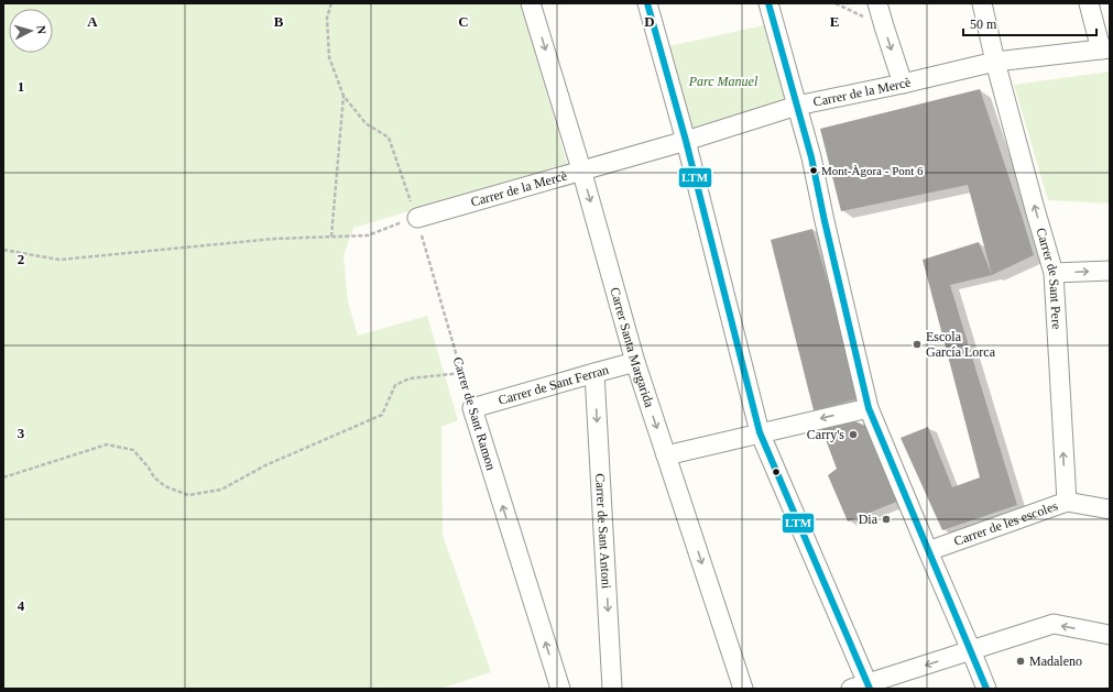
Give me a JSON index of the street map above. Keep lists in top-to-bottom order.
{
  "streets": {
    "street": [
      "Carrer de la Mercè",
      "Carrer de Sant Pere",
      "Carrer Santa Margarida",
      "Carrer de Sant Ferran",
      "Carrer de Sant Ramon",
      "Carrer de les escoles",
      "Carrer de Sant Antoni"
    ]
  },
  "crossings": [
    ["Carrer de la Mercè", "Carrer de Sant Pere"],
    ["Carrer de la Mercè", "Carrer Santa Margarida"],
    ["Carrer de la Mercè", "Carrer de Sant Ramon"],
    ["Carrer de Sant Pere", "Carrer de les escoles"],
    ["Carrer Santa Margarida", "Carrer de Sant Ferran"],
    ["Carrer de Sant Ferran", "Carrer de Sant Ramon"],
    ["Carrer de Sant Ferran", "Carrer de Sant Antoni"]
  ],
  "one_way": ["Carrer de Sant Pere", "Carrer de Sant Ramon", "Carrer de Sant Antoni"],
  "parks": ["Parc Manuel"],
  "places": [
    "Mont-Àgora - Pont 6",
    "Escola García Lorca",
    "Carry's",
    "Dia",
    "Madaleno"
  ],
  "lines": ["transit line LTM"],
  "scale_bar": "50 m",
  "north": "right",
  "grid": {
    "columns": [
      "A",
      "B",
      "C",
      "D",
      "E"
    ],
    "rows": [
      "1",
      "2",
      "3",
      "4"
    ]
  }
}
